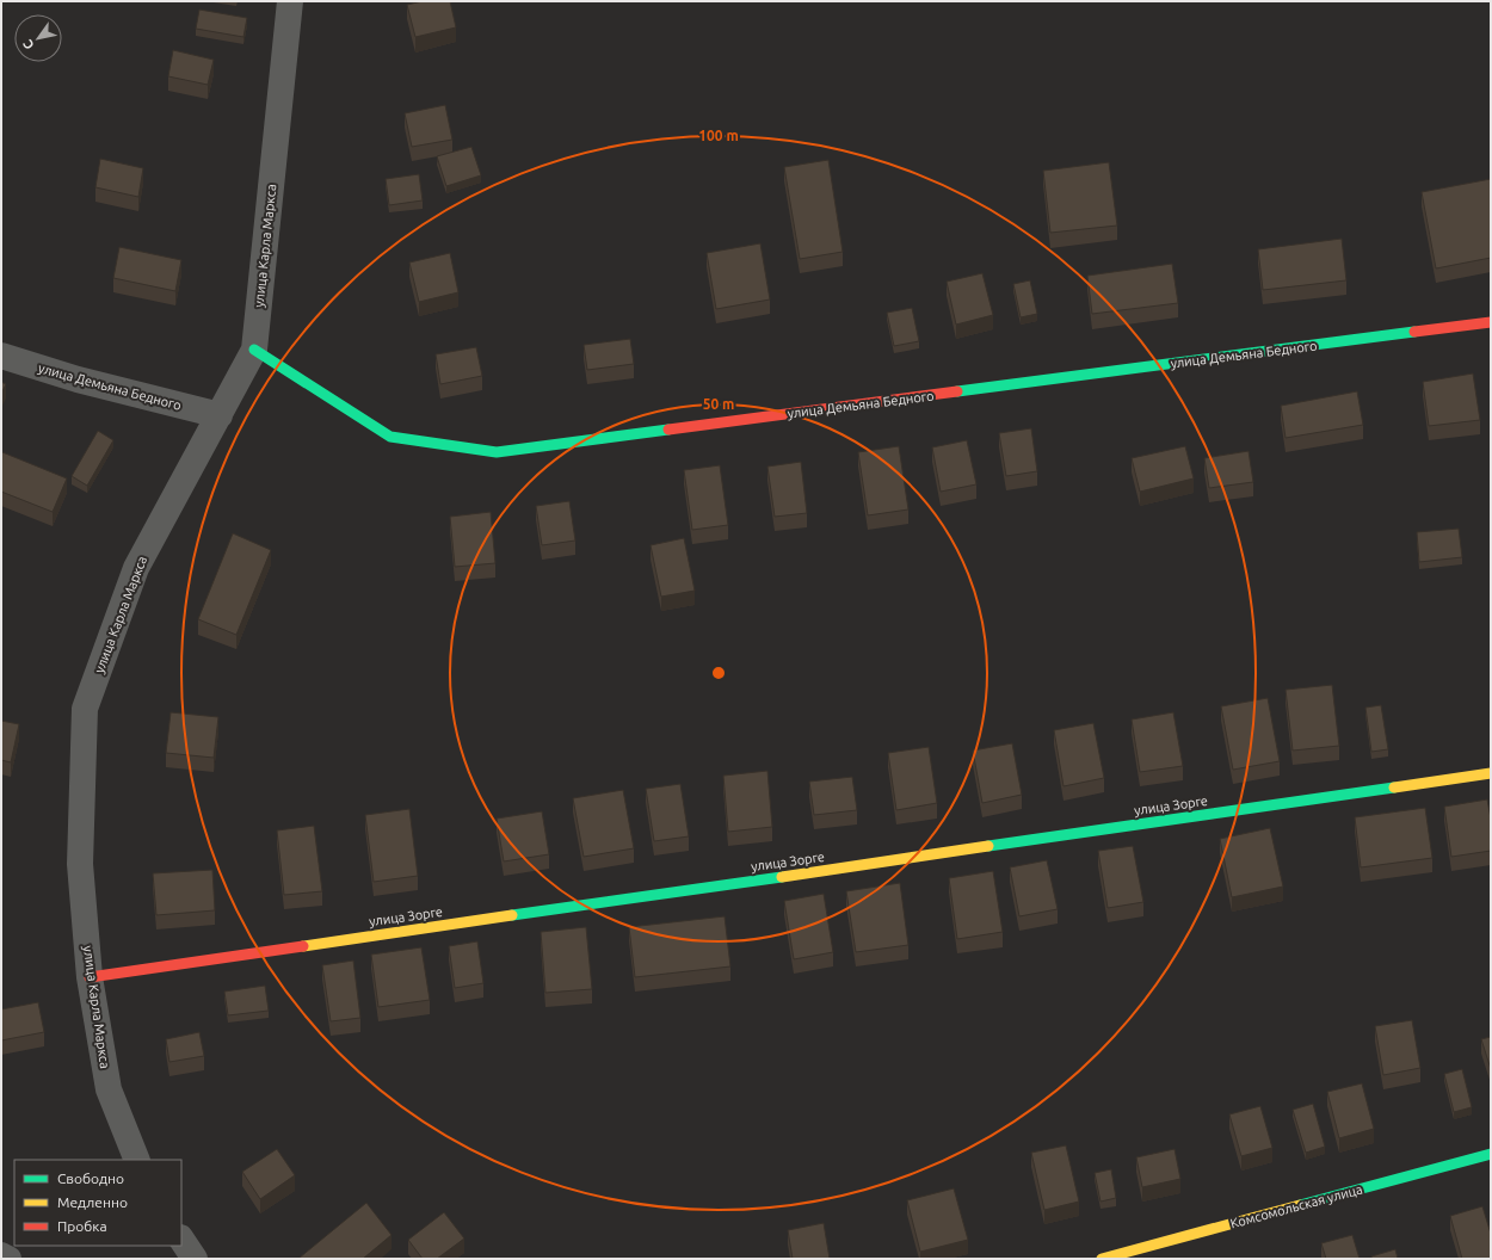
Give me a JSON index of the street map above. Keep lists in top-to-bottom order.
{
  "streets": {
    "street": [
      "улица Карла Маркса",
      "улица Демьяна Бедного",
      "улица Зорге",
      "Комсомольская улица"
    ]
  },
  "crossings": [
    ["улица Карла Маркса", "улица Демьяна Бедного"],
    ["улица Карла Маркса", "улица Зорге"]
  ],
  "legend": ["Свободно", "Медленно", "Пробка"],
  "north": "bottom left",
  "rings": ["100 m", "50 m"]
}
